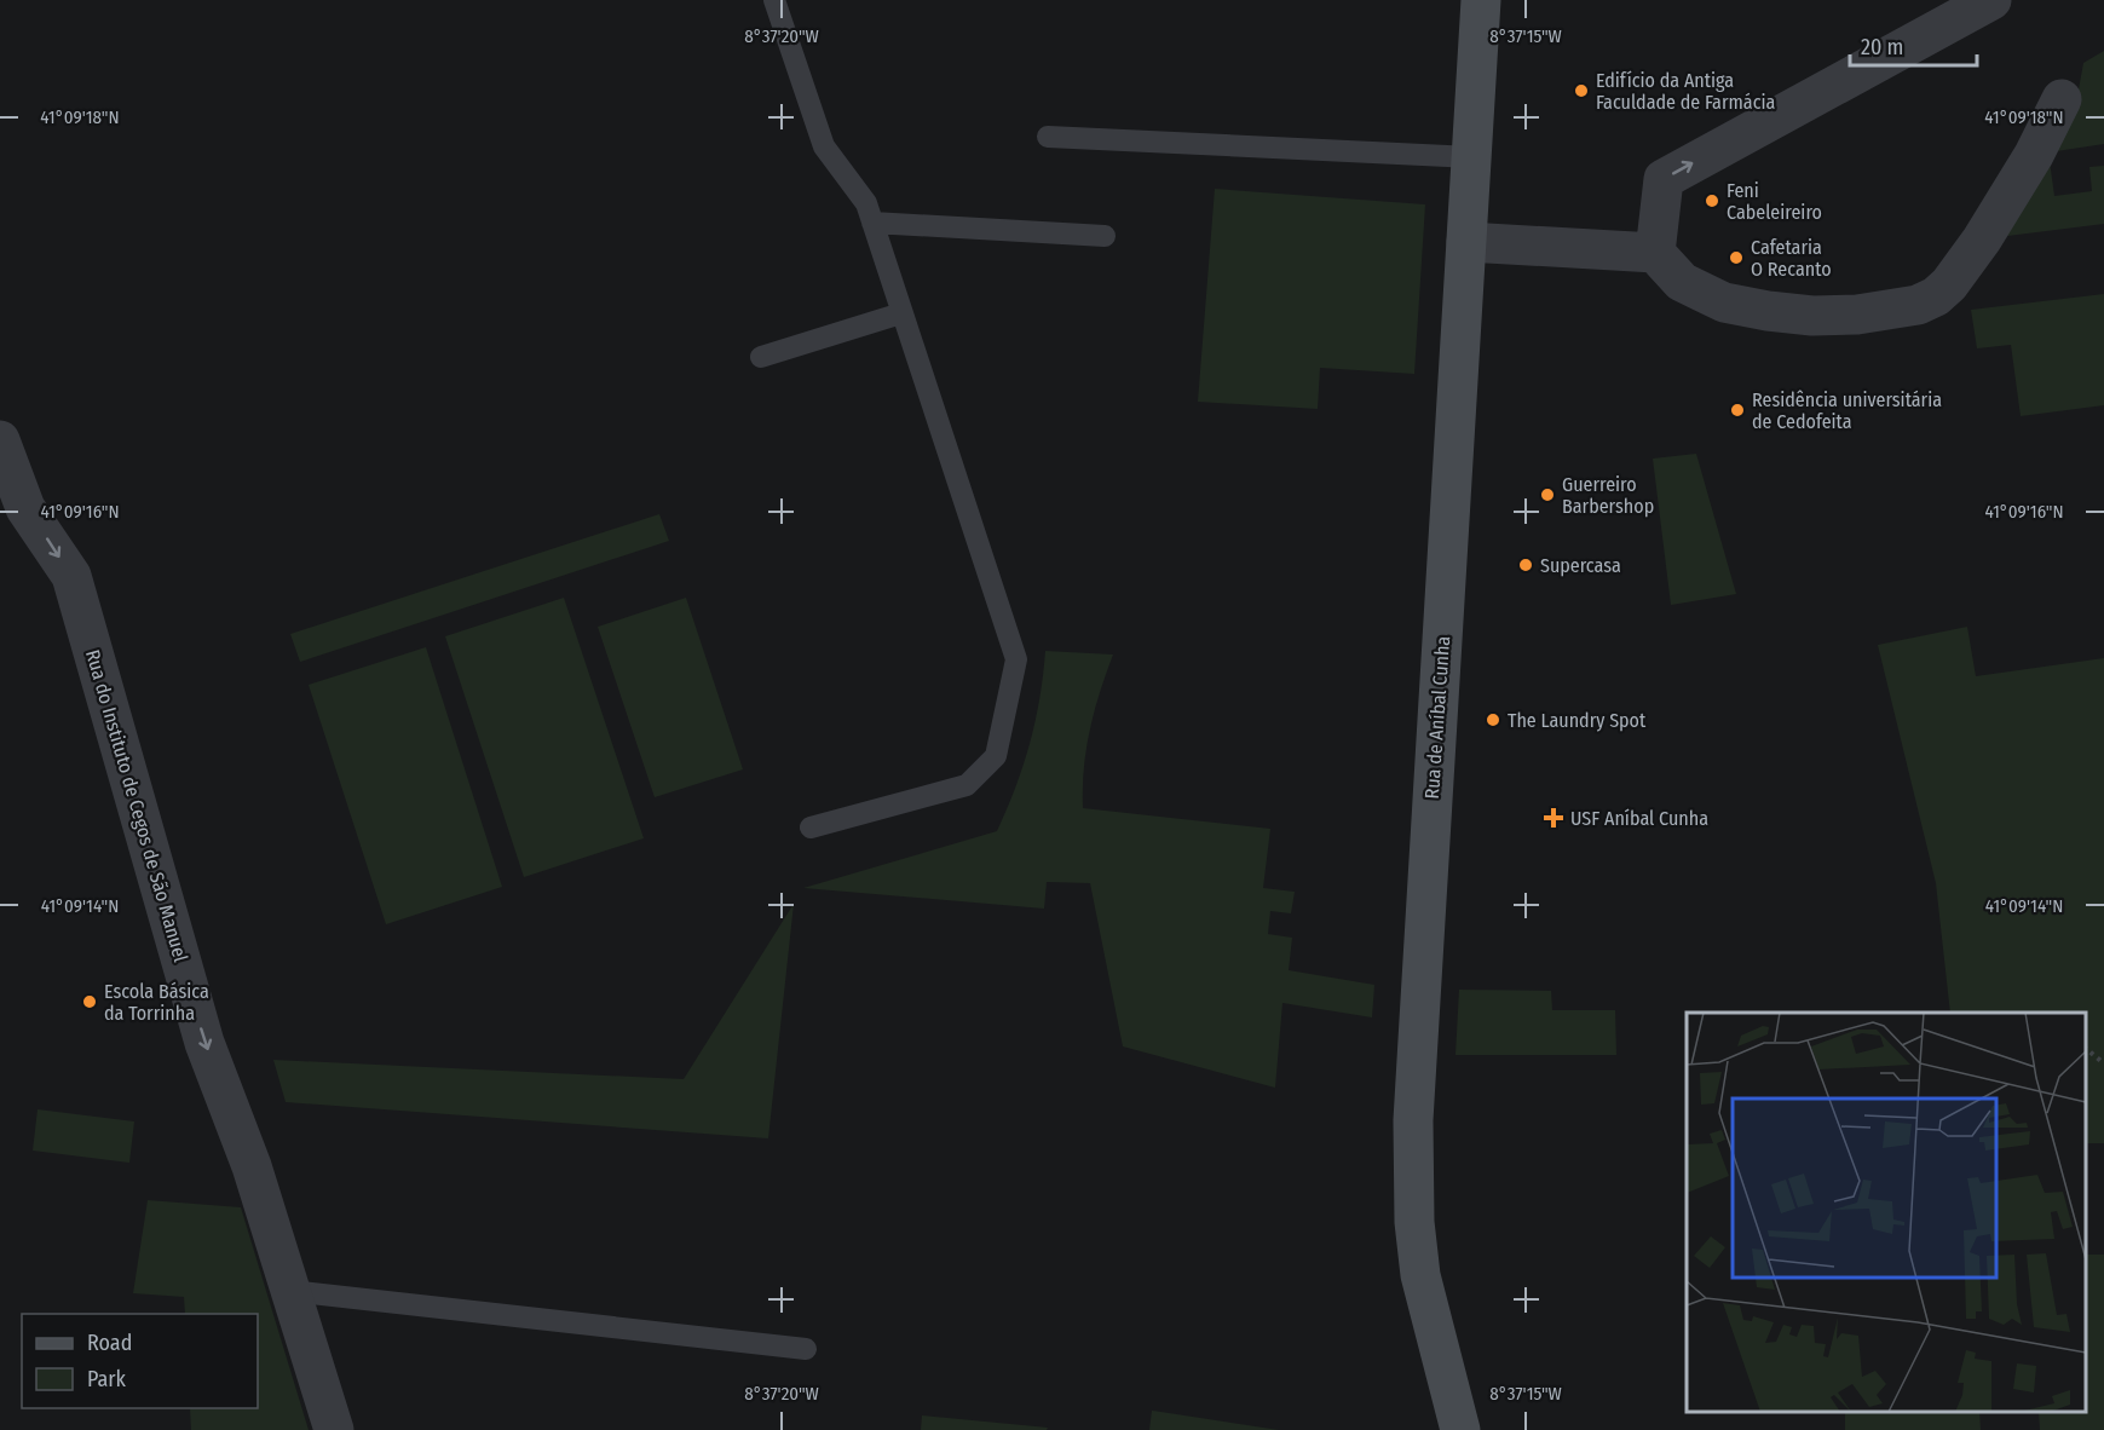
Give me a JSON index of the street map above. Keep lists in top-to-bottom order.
{
  "streets": {
    "street": ["Rua de Aníbal Cunha", "Rua do Instituto de Cegos de São Manuel"]
  },
  "one_way": ["Rua do Instituto de Cegos de São Manuel"],
  "places": {
    "other": [
      "Edifício da Antiga Faculdade de Farmácia",
      "Feni Cabeleireiro",
      "Cafetaria O Recanto",
      "Residência universitária de Cedofeita",
      "Guerreiro Barbershop",
      "Supercasa",
      "The Laundry Spot",
      "Escola Básica da Torrinha"
    ],
    "health": ["USF Aníbal Cunha"]
  },
  "legend": ["Road", "Park"],
  "scale_bar": "20 m",
  "coordinates": [
    "8°37'20\"W",
    "8°37'15\"W",
    "41°09'18\"N",
    "41°09'16\"N",
    "41°09'14\"N"
  ]
}
